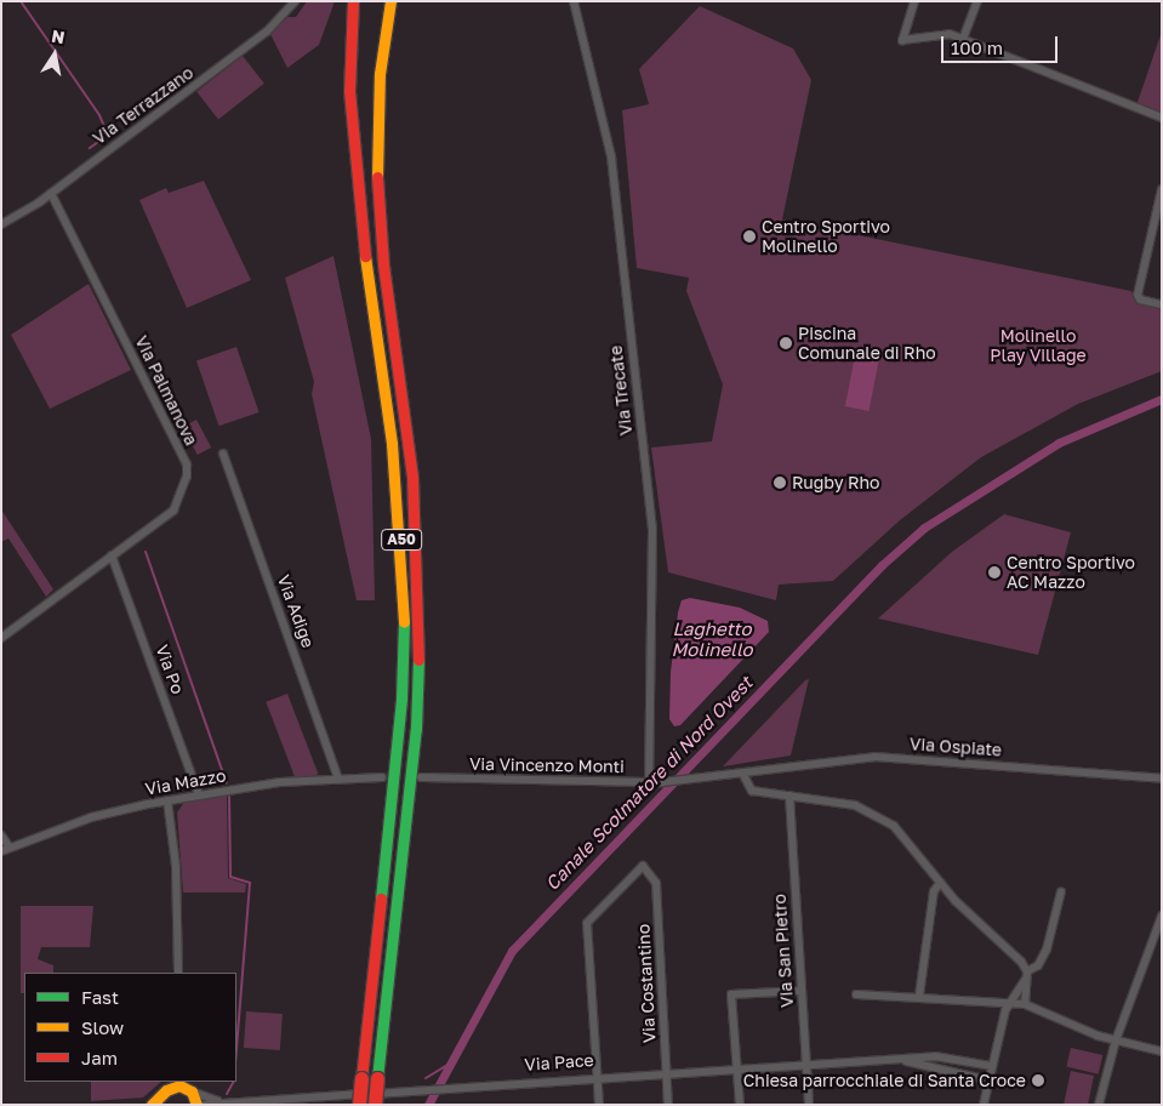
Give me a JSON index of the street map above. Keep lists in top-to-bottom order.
{
  "streets": {
    "main road": ["A50"],
    "street": [
      "Via Terrazzano",
      "Via Palmanova",
      "Via Trecate",
      "Via Adige",
      "Via Po",
      "Via Ospiate",
      "Via Vincenzo Monti",
      "Via Mazzo",
      "Via San Pietro",
      "Via Costantino",
      "Via Pace"
    ]
  },
  "crossings": [
    ["Via Terrazzano", "Via Palmanova"],
    ["Via Palmanova", "Via Po"],
    ["Via Trecate", "Via Vincenzo Monti"],
    ["Via Adige", "Via Mazzo"],
    ["Via Po", "Via Mazzo"],
    ["Via Ospiate", "Via Vincenzo Monti"],
    ["Via San Pietro", "Via Pace"],
    ["Via Costantino", "Via Pace"]
  ],
  "water": ["Laghetto Molinello", "Canale Scolmatore di Nord Ovest"],
  "parks": ["Molinello Play Village"],
  "places": [
    "Centro Sportivo Molinello",
    "Piscina Comunale di Rho",
    "Rugby Rho",
    "Centro Sportivo AC Mazzo",
    "Chiesa parrocchiale di Santa Croce"
  ],
  "legend": ["Fast", "Slow", "Jam"],
  "scale_bar": "100 m",
  "north": "top"
}
